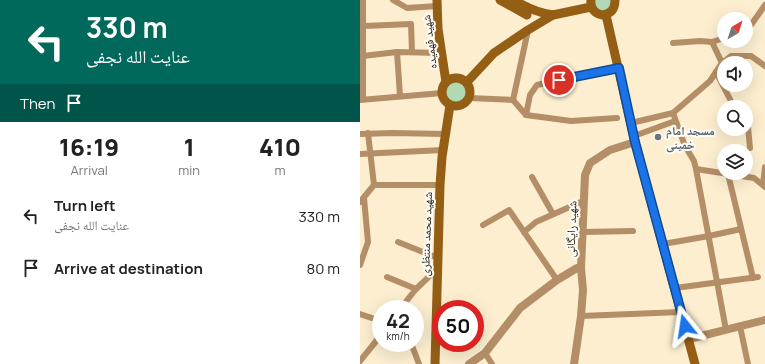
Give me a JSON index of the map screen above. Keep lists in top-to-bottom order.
{
  "streets": {
    "main road": ["شهید فهمیده", "شهید محمد منتظری"],
    "street": ["شهید رایگانی"]
  },
  "crossings": [
    ["شهید فهمیده", "شهید محمد منتظری"]
  ],
  "places": ["مسجد امام خمینی"],
  "north": "top right",
  "page": {
    "turn": ["330 m", "عنایت الله نجفی"],
    "then": "Then",
    "eta": [
      "16:19",
      "Arrival",
      "1",
      "min",
      "410",
      "m"
    ],
    "list": [
      {
        "name": "Turn left",
        "note": "عنایت الله نجفی",
        "value": "330 m"
      },
      {
        "name": "Arrive at destination",
        "value": "80 m"
      }
    ],
    "speed": "42 km/h",
    "limit": "50"
  }
}
